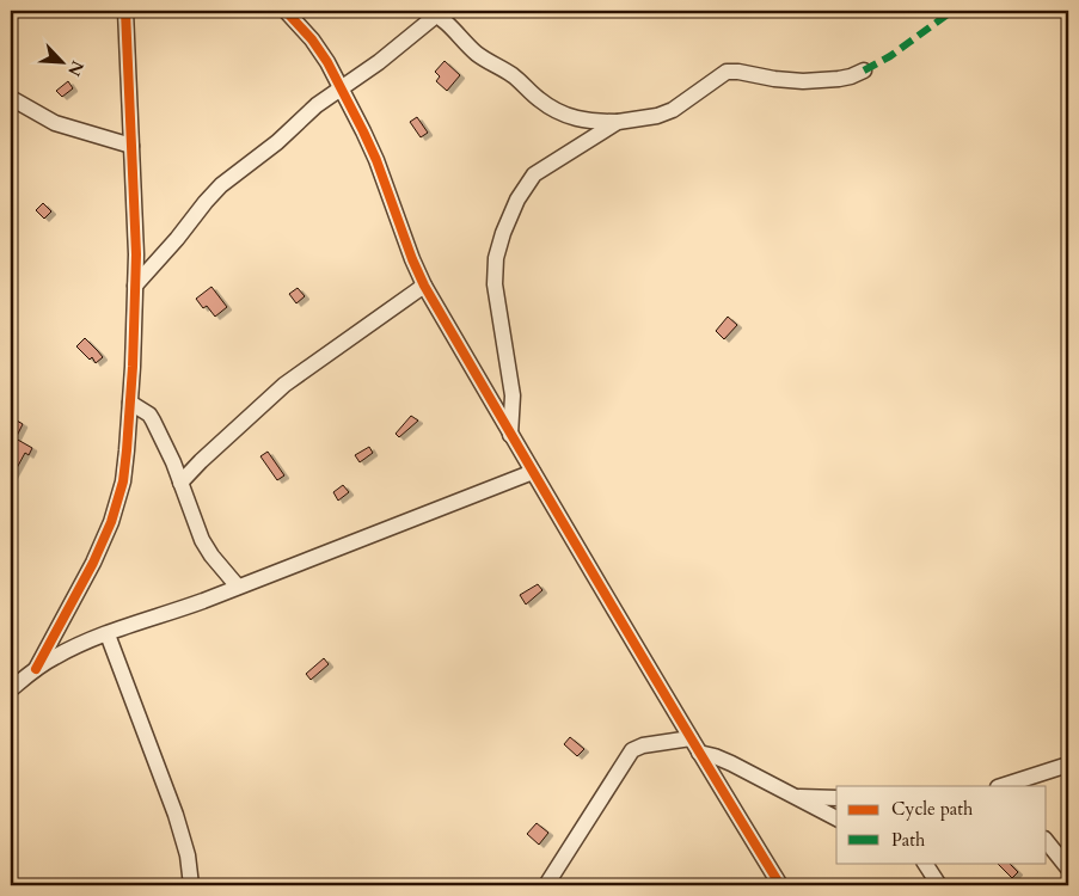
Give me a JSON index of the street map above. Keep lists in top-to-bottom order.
{
  "legend": ["Cycle path", "Path"],
  "north": "bottom right"
}
